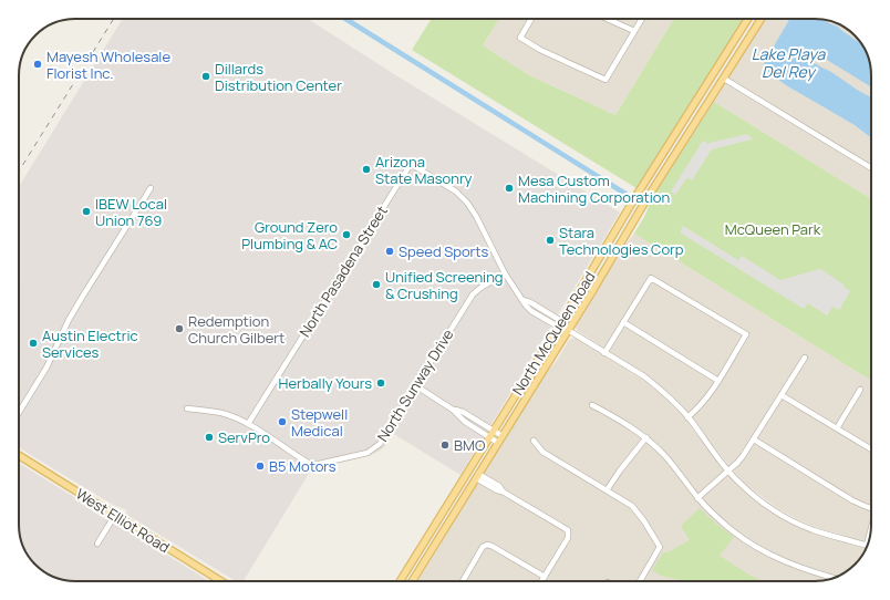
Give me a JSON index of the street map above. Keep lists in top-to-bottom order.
{
  "streets": {
    "main road": ["North McQueen Road", "West Elliot Road"],
    "street": ["North Pasadena Street", "North Sunway Drive"]
  },
  "crossings": [
    ["North Pasadena Street", "North Sunway Drive"]
  ],
  "water": ["Lake Playa Del Rey"],
  "parks": ["McQueen Park"],
  "places": [
    "Mayesh Wholesale Florist Inc.",
    "Dillards Distribution Center",
    "Arizona State Masonry",
    "Mesa Custom Machining Corporation",
    "IBEW Local Union 769",
    "Ground Zero Plumbing & AC",
    "Stara Technologies Corp",
    "Speed Sports",
    "Unified Screening & Crushing",
    "Redemption Church Gilbert",
    "Austin Electric Services",
    "Herbally Yours",
    "Stepwell Medical",
    "ServPro",
    "BMO",
    "B5 Motors"
  ]
}
